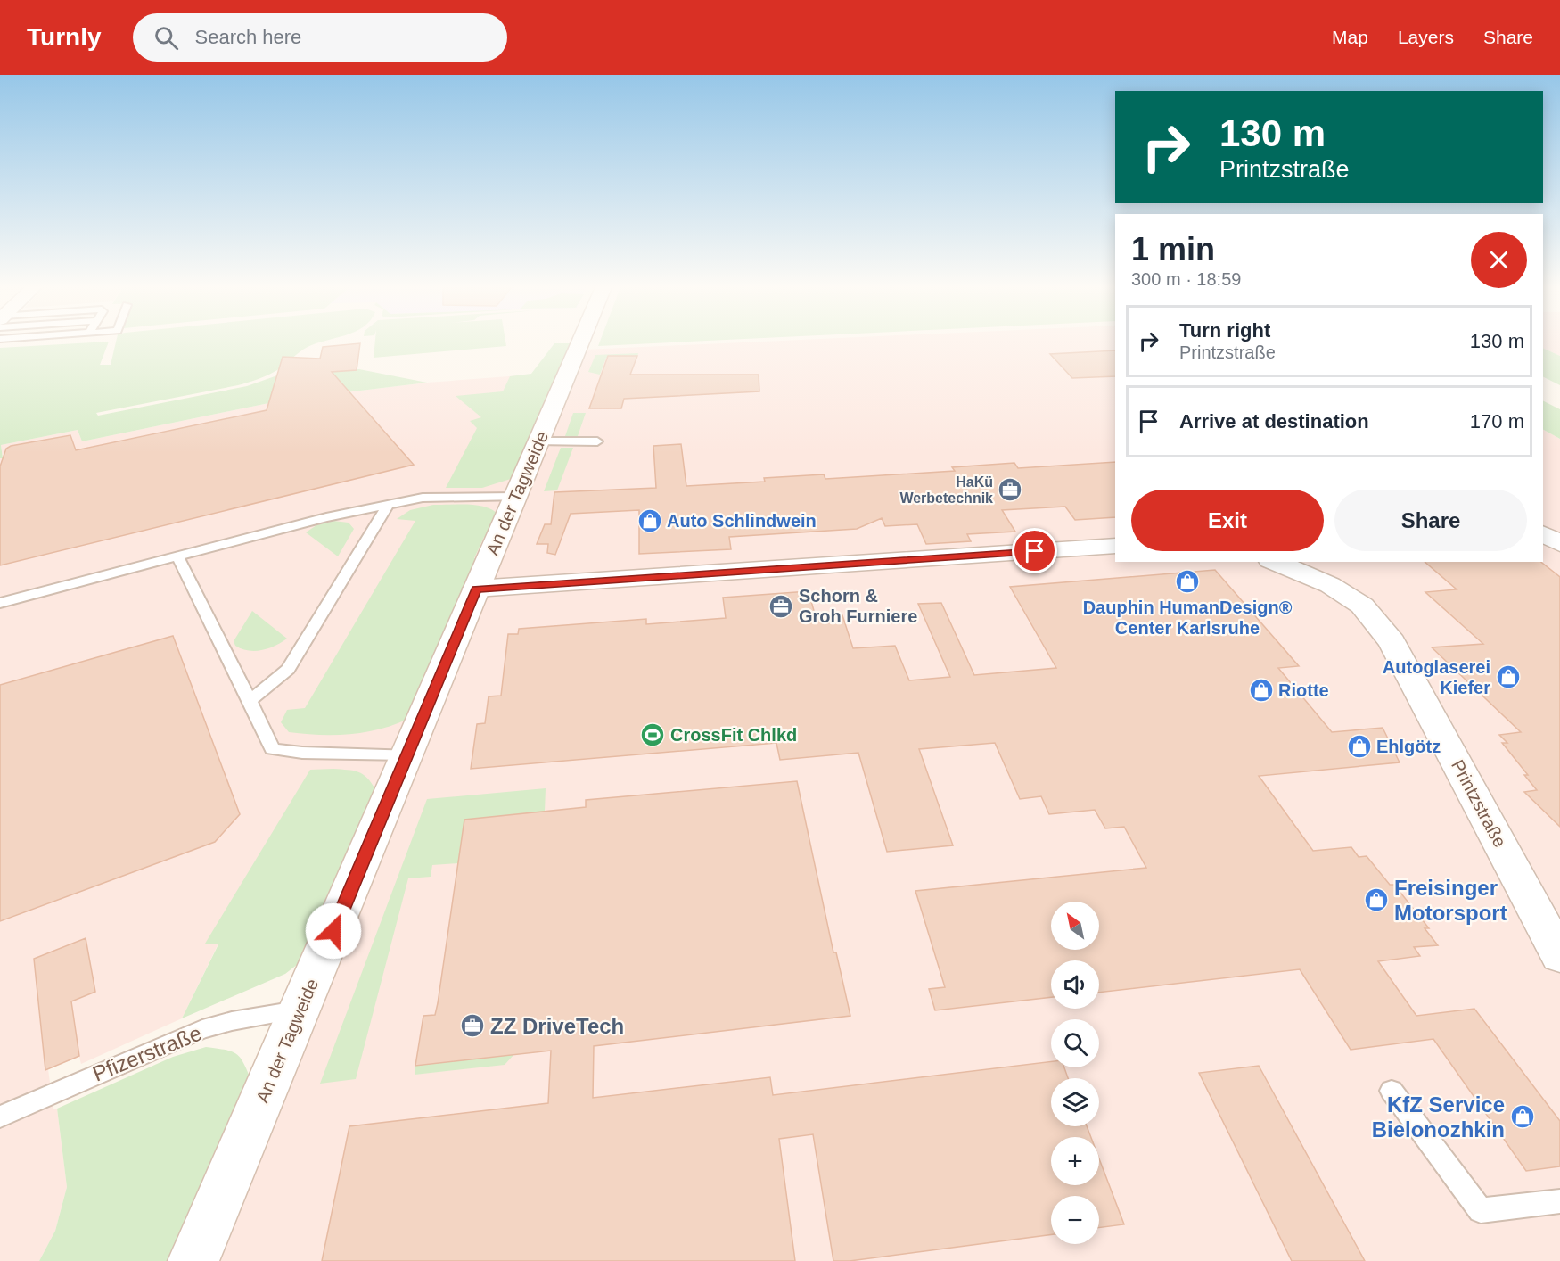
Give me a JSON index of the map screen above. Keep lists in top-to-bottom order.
{
  "streets": {
    "main road": ["An der Tagweide", "Printzstraße"],
    "lane": ["Pfizerstraße"]
  },
  "crossings": [
    ["An der Tagweide", "Pfizerstraße"]
  ],
  "places": {
    "office": ["HaKü Werbetechnik", "Schorn & Groh Furniere", "ZZ DriveTech"],
    "shop": [
      "Auto Schlindwein",
      "Dauphin HumanDesign® Center Karlsruhe",
      "Autoglaserei Kiefer",
      "Riotte",
      "Ehlgötz",
      "Freisinger Motorsport",
      "KfZ Service Bielonozhkin"
    ],
    "sports": ["CrossFit Chlkd"]
  },
  "north": "top left",
  "page": {
    "header": "Turnly",
    "search": "Search here",
    "nav": ["Map", "Layers", "Share"],
    "turn": ["130 m", "Printzstraße"],
    "heading": ["1 min", "300 m · 18:59"],
    "list": [
      {
        "name": "Turn right",
        "note": "Printzstraße",
        "value": "130 m"
      },
      {
        "name": "Arrive at destination",
        "value": "170 m"
      }
    ],
    "buttons": ["Exit", "Share"],
    "map_buttons": ["+", "−"]
  }
}
